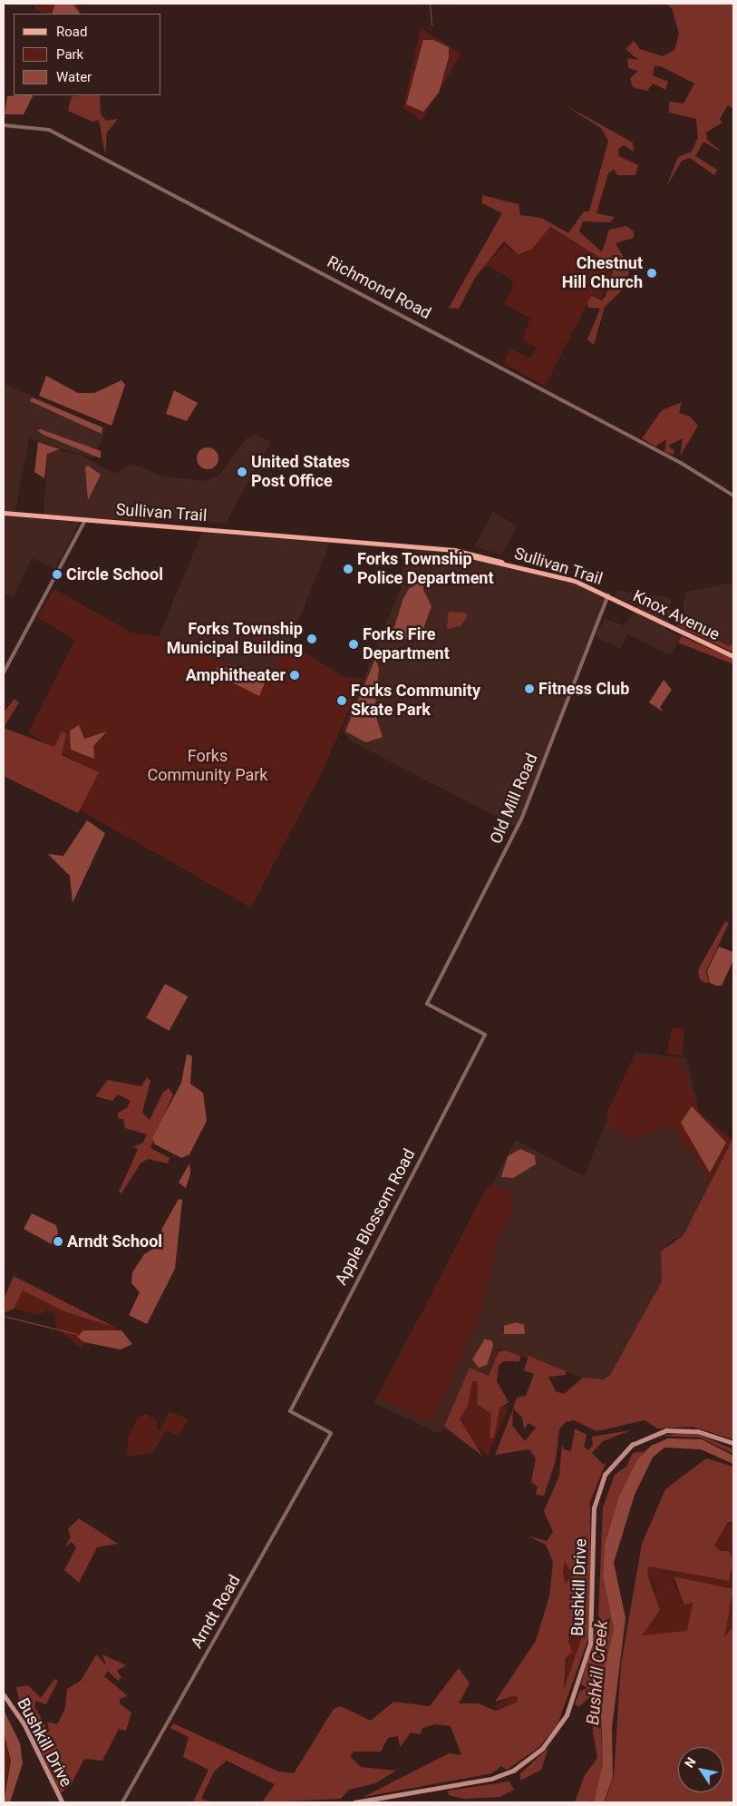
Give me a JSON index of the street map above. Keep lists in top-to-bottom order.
{
  "streets": {
    "main road": ["Sullivan Trail", "Knox Avenue", "Bushkill Drive"],
    "street": [
      "Richmond Road",
      "Old Mill Road",
      "Apple Blossom Road",
      "Arndt Road"
    ]
  },
  "crossings": [
    ["Sullivan Trail", "Knox Avenue"],
    ["Sullivan Trail", "Old Mill Road"],
    ["Knox Avenue", "Old Mill Road"],
    ["Old Mill Road", "Apple Blossom Road"],
    ["Apple Blossom Road", "Arndt Road"]
  ],
  "water": ["Bushkill Creek"],
  "parks": ["Forks Community Park"],
  "places": [
    "Chestnut Hill Church",
    "United States Post Office",
    "Forks Township Police Department",
    "Circle School",
    "Forks Township Municipal Building",
    "Forks Fire Department",
    "Amphitheater",
    "Fitness Club",
    "Forks Community Skate Park",
    "Arndt School"
  ],
  "legend": ["Road", "Park", "Water"],
  "north": "top left"
}
